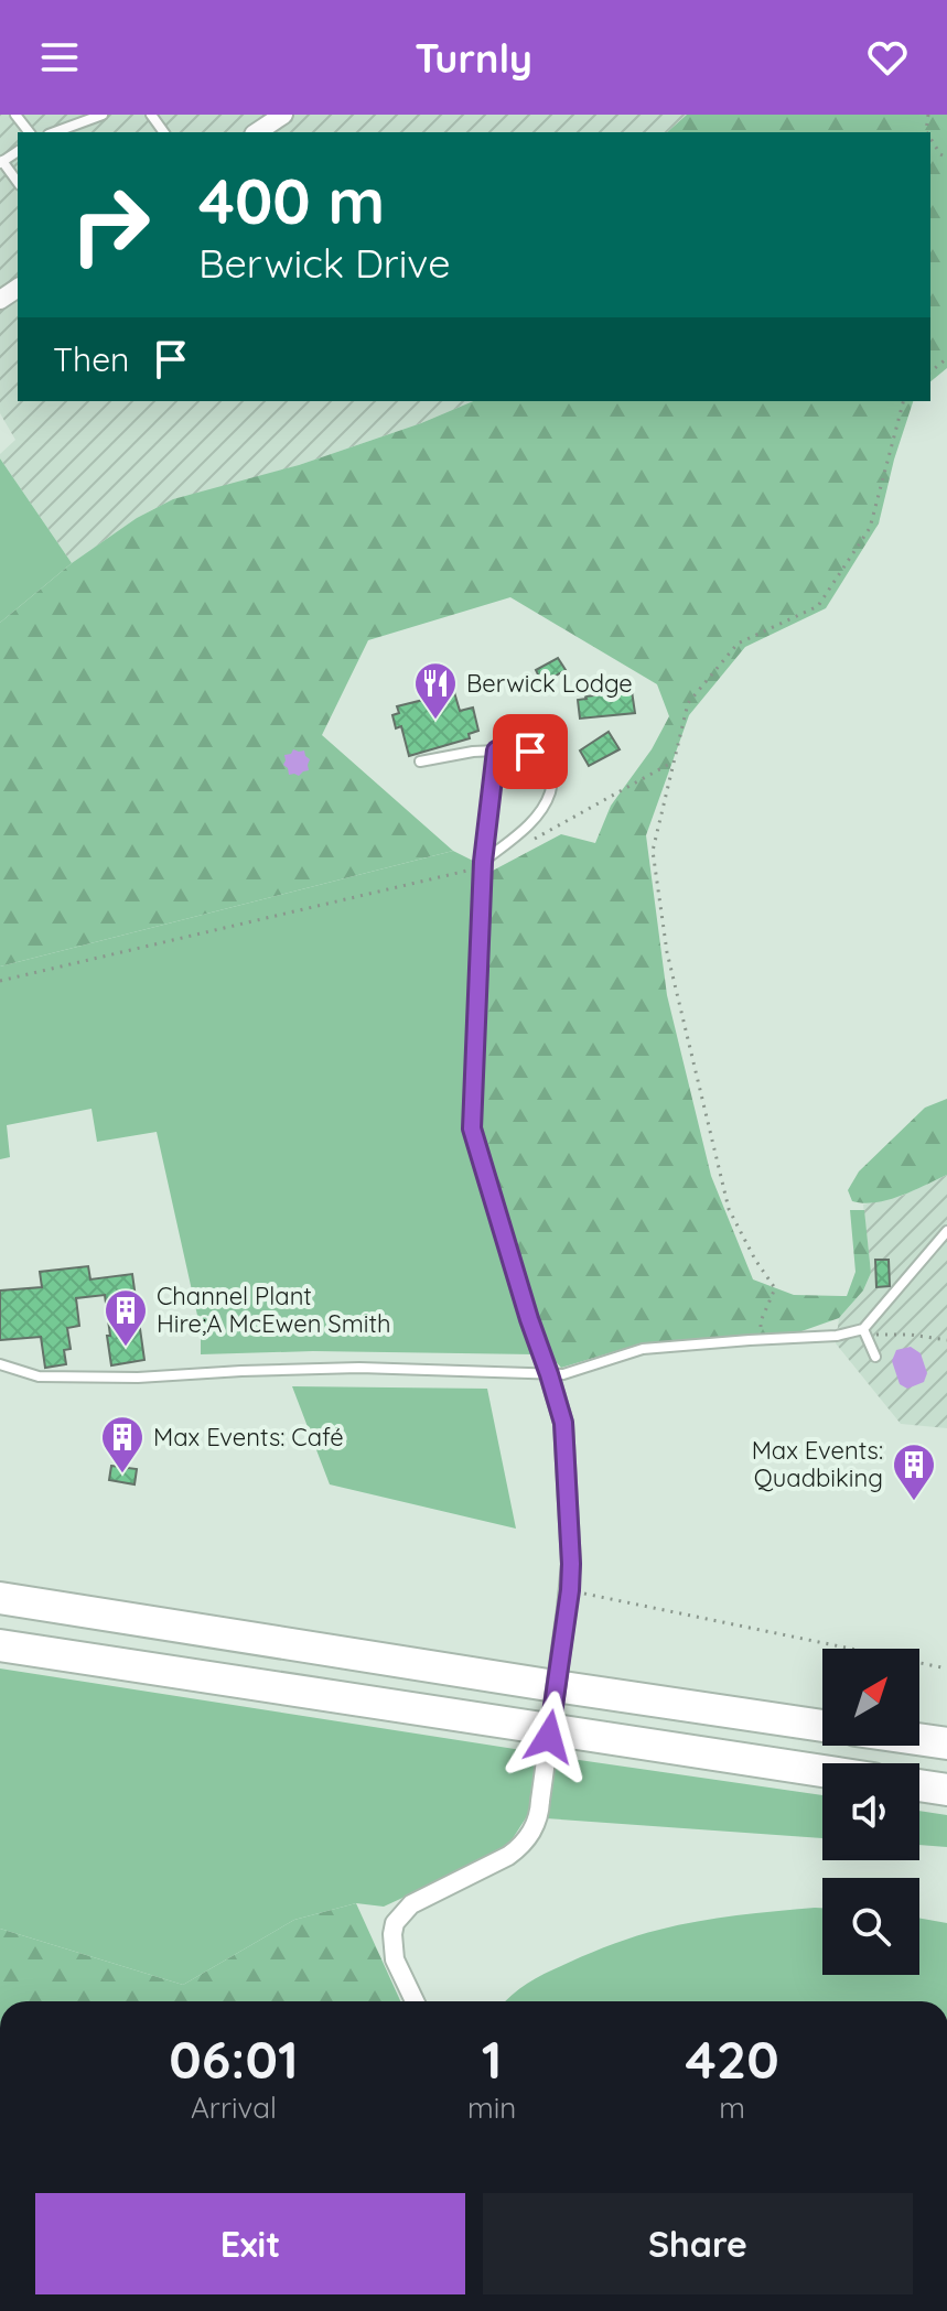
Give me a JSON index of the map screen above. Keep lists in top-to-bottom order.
{
  "places": {
    "restaurant": ["Berwick Lodge"],
    "building": ["Channel Plant Hire;A McEwen Smith", "Max Events: Café", "Max Events: Quadbiking"]
  },
  "north": "top right",
  "page": {
    "header": "Turnly",
    "turn": ["400 m", "Berwick Drive"],
    "then": "Then",
    "eta": [
      "06:01",
      "Arrival",
      "1",
      "min",
      "420",
      "m"
    ],
    "buttons": ["Exit", "Share"]
  }
}
